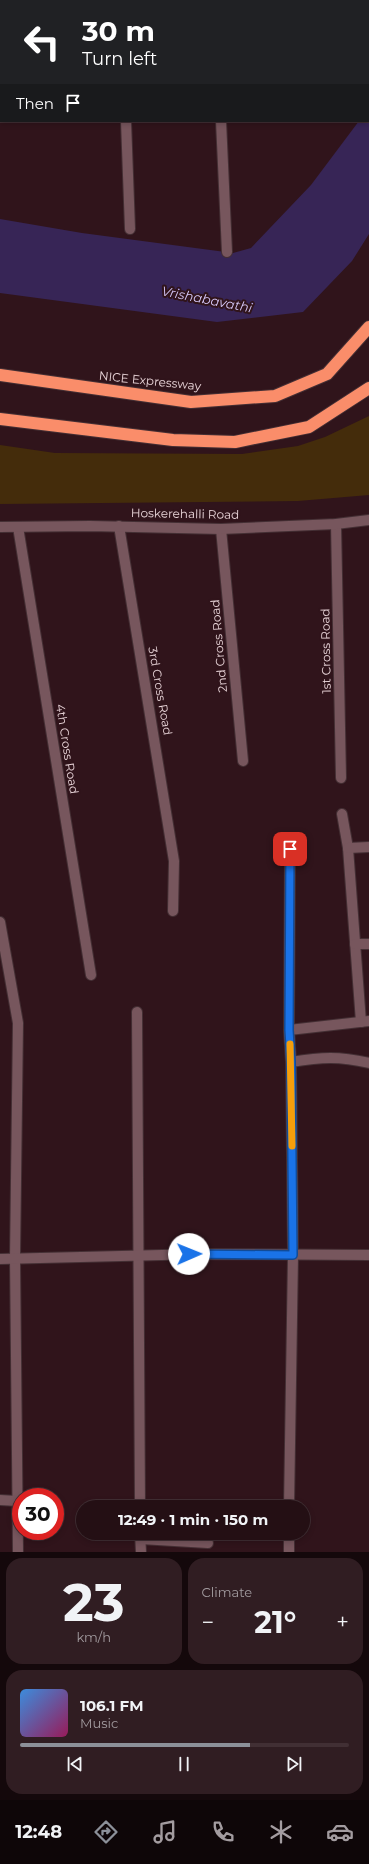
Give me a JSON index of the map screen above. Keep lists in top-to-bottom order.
{
  "streets": {
    "highway": ["NICE Expressway"],
    "street": [
      "Hoskerehalli Road",
      "2nd Cross Road",
      "1st Cross Road",
      "3rd Cross Road",
      "4th Cross Road"
    ]
  },
  "crossings": [
    ["Hoskerehalli Road", "2nd Cross Road"],
    ["Hoskerehalli Road", "1st Cross Road"],
    ["Hoskerehalli Road", "3rd Cross Road"],
    ["Hoskerehalli Road", "4th Cross Road"]
  ],
  "water": ["Vrishabavathi"],
  "page": {
    "turn": ["30 m", "Turn left"],
    "then": "Then",
    "limit": "30",
    "trip": "12:49 · 1 min · 150 m",
    "tile": [
      ["23", "km/h"],
      "Climate"
    ],
    "heat": ["−", "21°", "+"],
    "song": ["106.1 FM", "Music"],
    "tabs": "12:48"
  }
}
